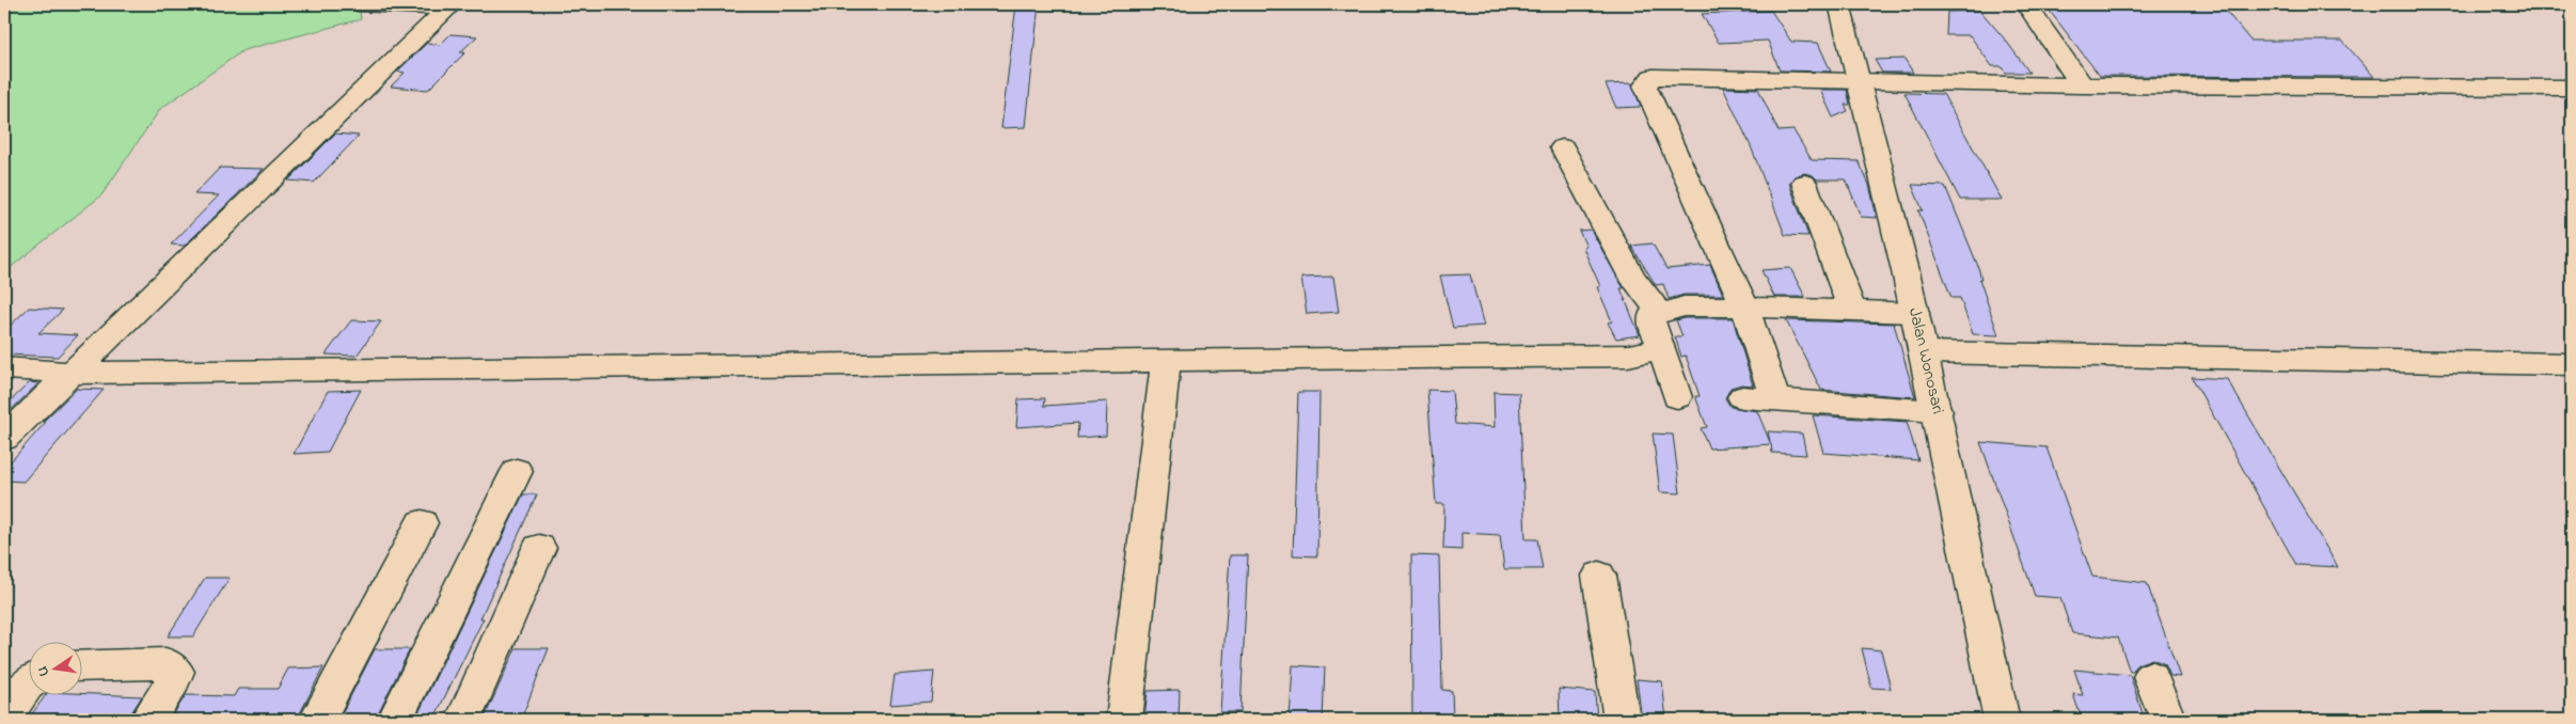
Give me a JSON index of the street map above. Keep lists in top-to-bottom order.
{
  "streets": {
    "main road": ["Jalan Wonosari"]
  },
  "north": "left"
}
